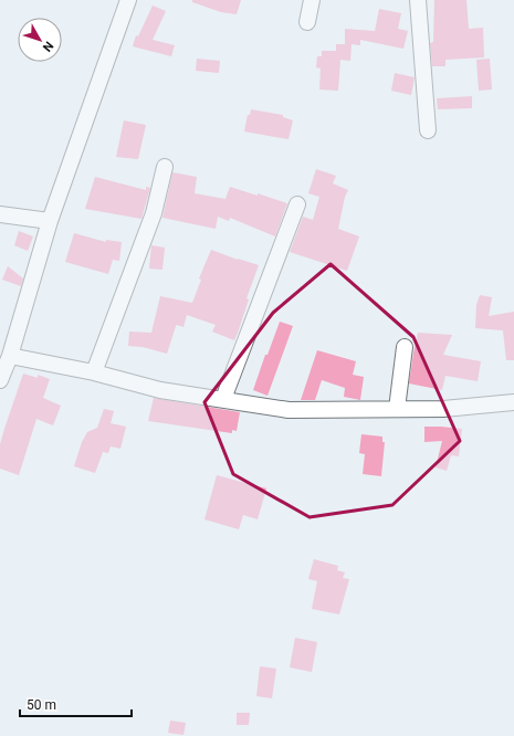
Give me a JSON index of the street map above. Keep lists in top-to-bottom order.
{
  "scale_bar": "50 m",
  "north": "bottom right"
}
